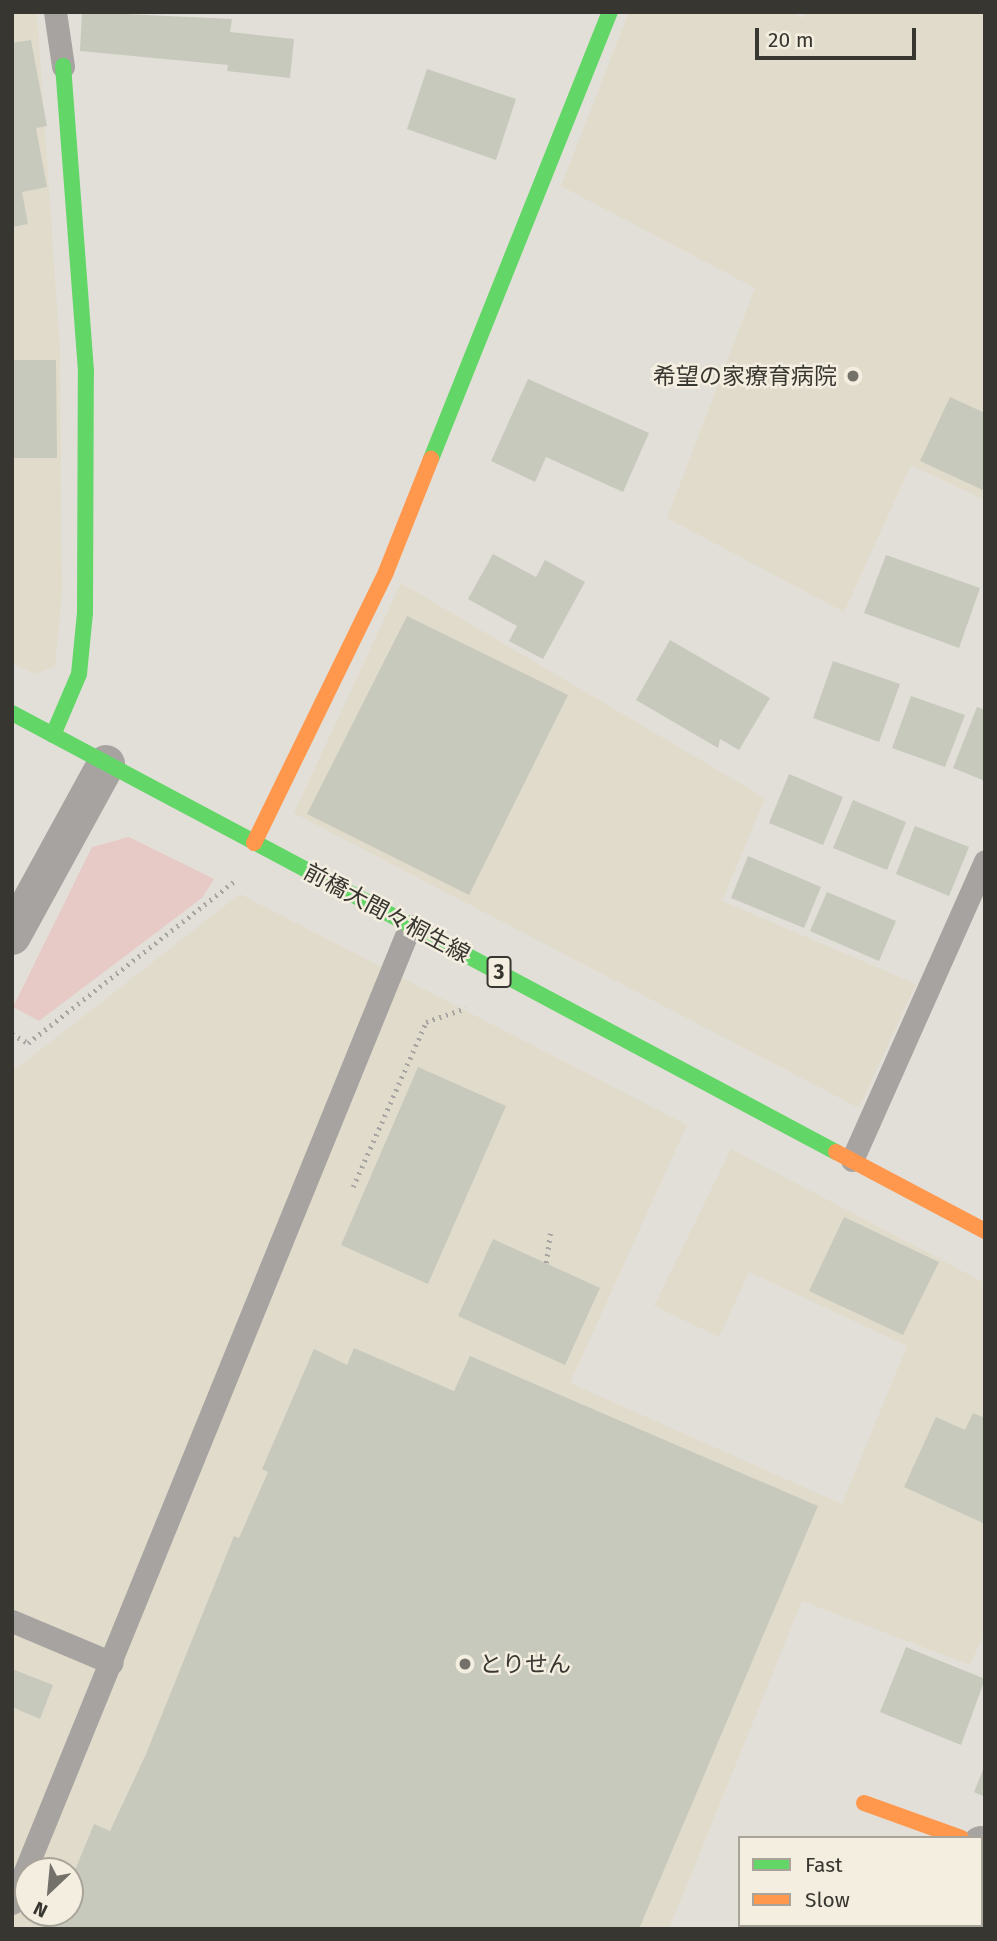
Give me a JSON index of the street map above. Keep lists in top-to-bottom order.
{
  "streets": {
    "street": ["前橋大間々桐生線", "3"]
  },
  "places": ["希望の家療育病院", "とりせん"],
  "legend": ["Fast", "Slow"],
  "scale_bar": "20 m",
  "north": "bottom left"
}
